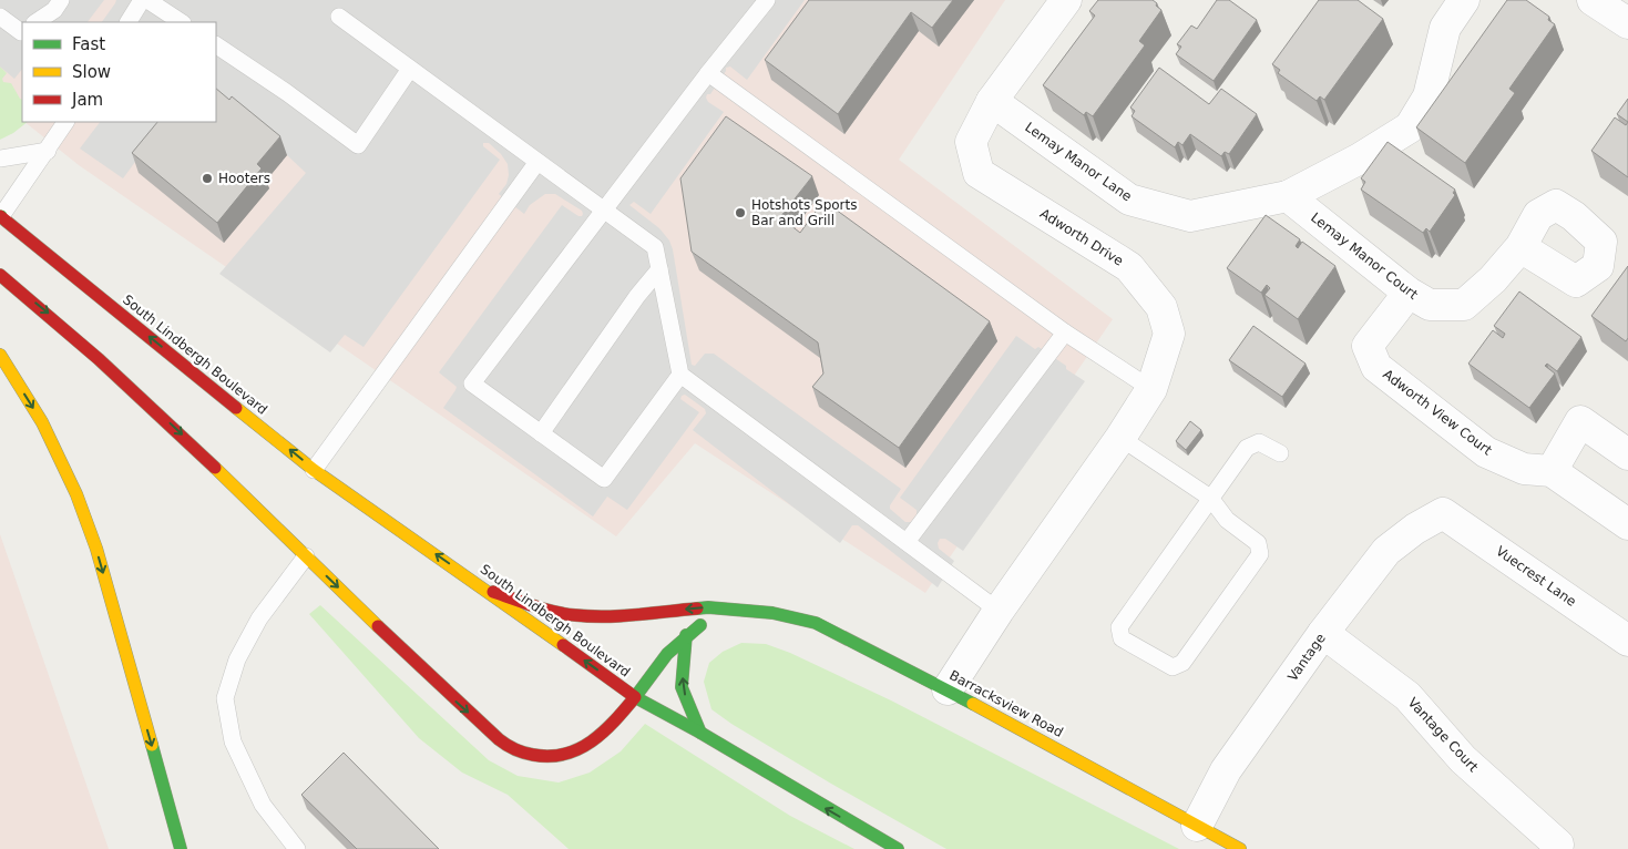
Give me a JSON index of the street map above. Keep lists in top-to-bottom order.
{
  "streets": {
    "main road": ["South Lindbergh Boulevard", "Barracksview Road"],
    "street": [
      "Lemay Manor Lane",
      "Adworth Drive",
      "Lemay Manor Court",
      "Adworth View Court",
      "Vuecrest Lane",
      "Vantage",
      "Vantage Court"
    ]
  },
  "crossings": [
    ["Lemay Manor Lane", "Adworth Drive"],
    ["Lemay Manor Lane", "Lemay Manor Court"],
    ["Adworth Drive", "Barracksview Road"],
    ["Lemay Manor Court", "Adworth View Court"],
    ["South Lindbergh Boulevard", "Barracksview Road"],
    ["Vuecrest Lane", "Vantage"],
    ["Vantage", "Barracksview Road"],
    ["Vantage", "Vantage Court"]
  ],
  "places": ["Hooters", "Hotshots Sports Bar and Grill"],
  "legend": ["Fast", "Slow", "Jam"]
}
